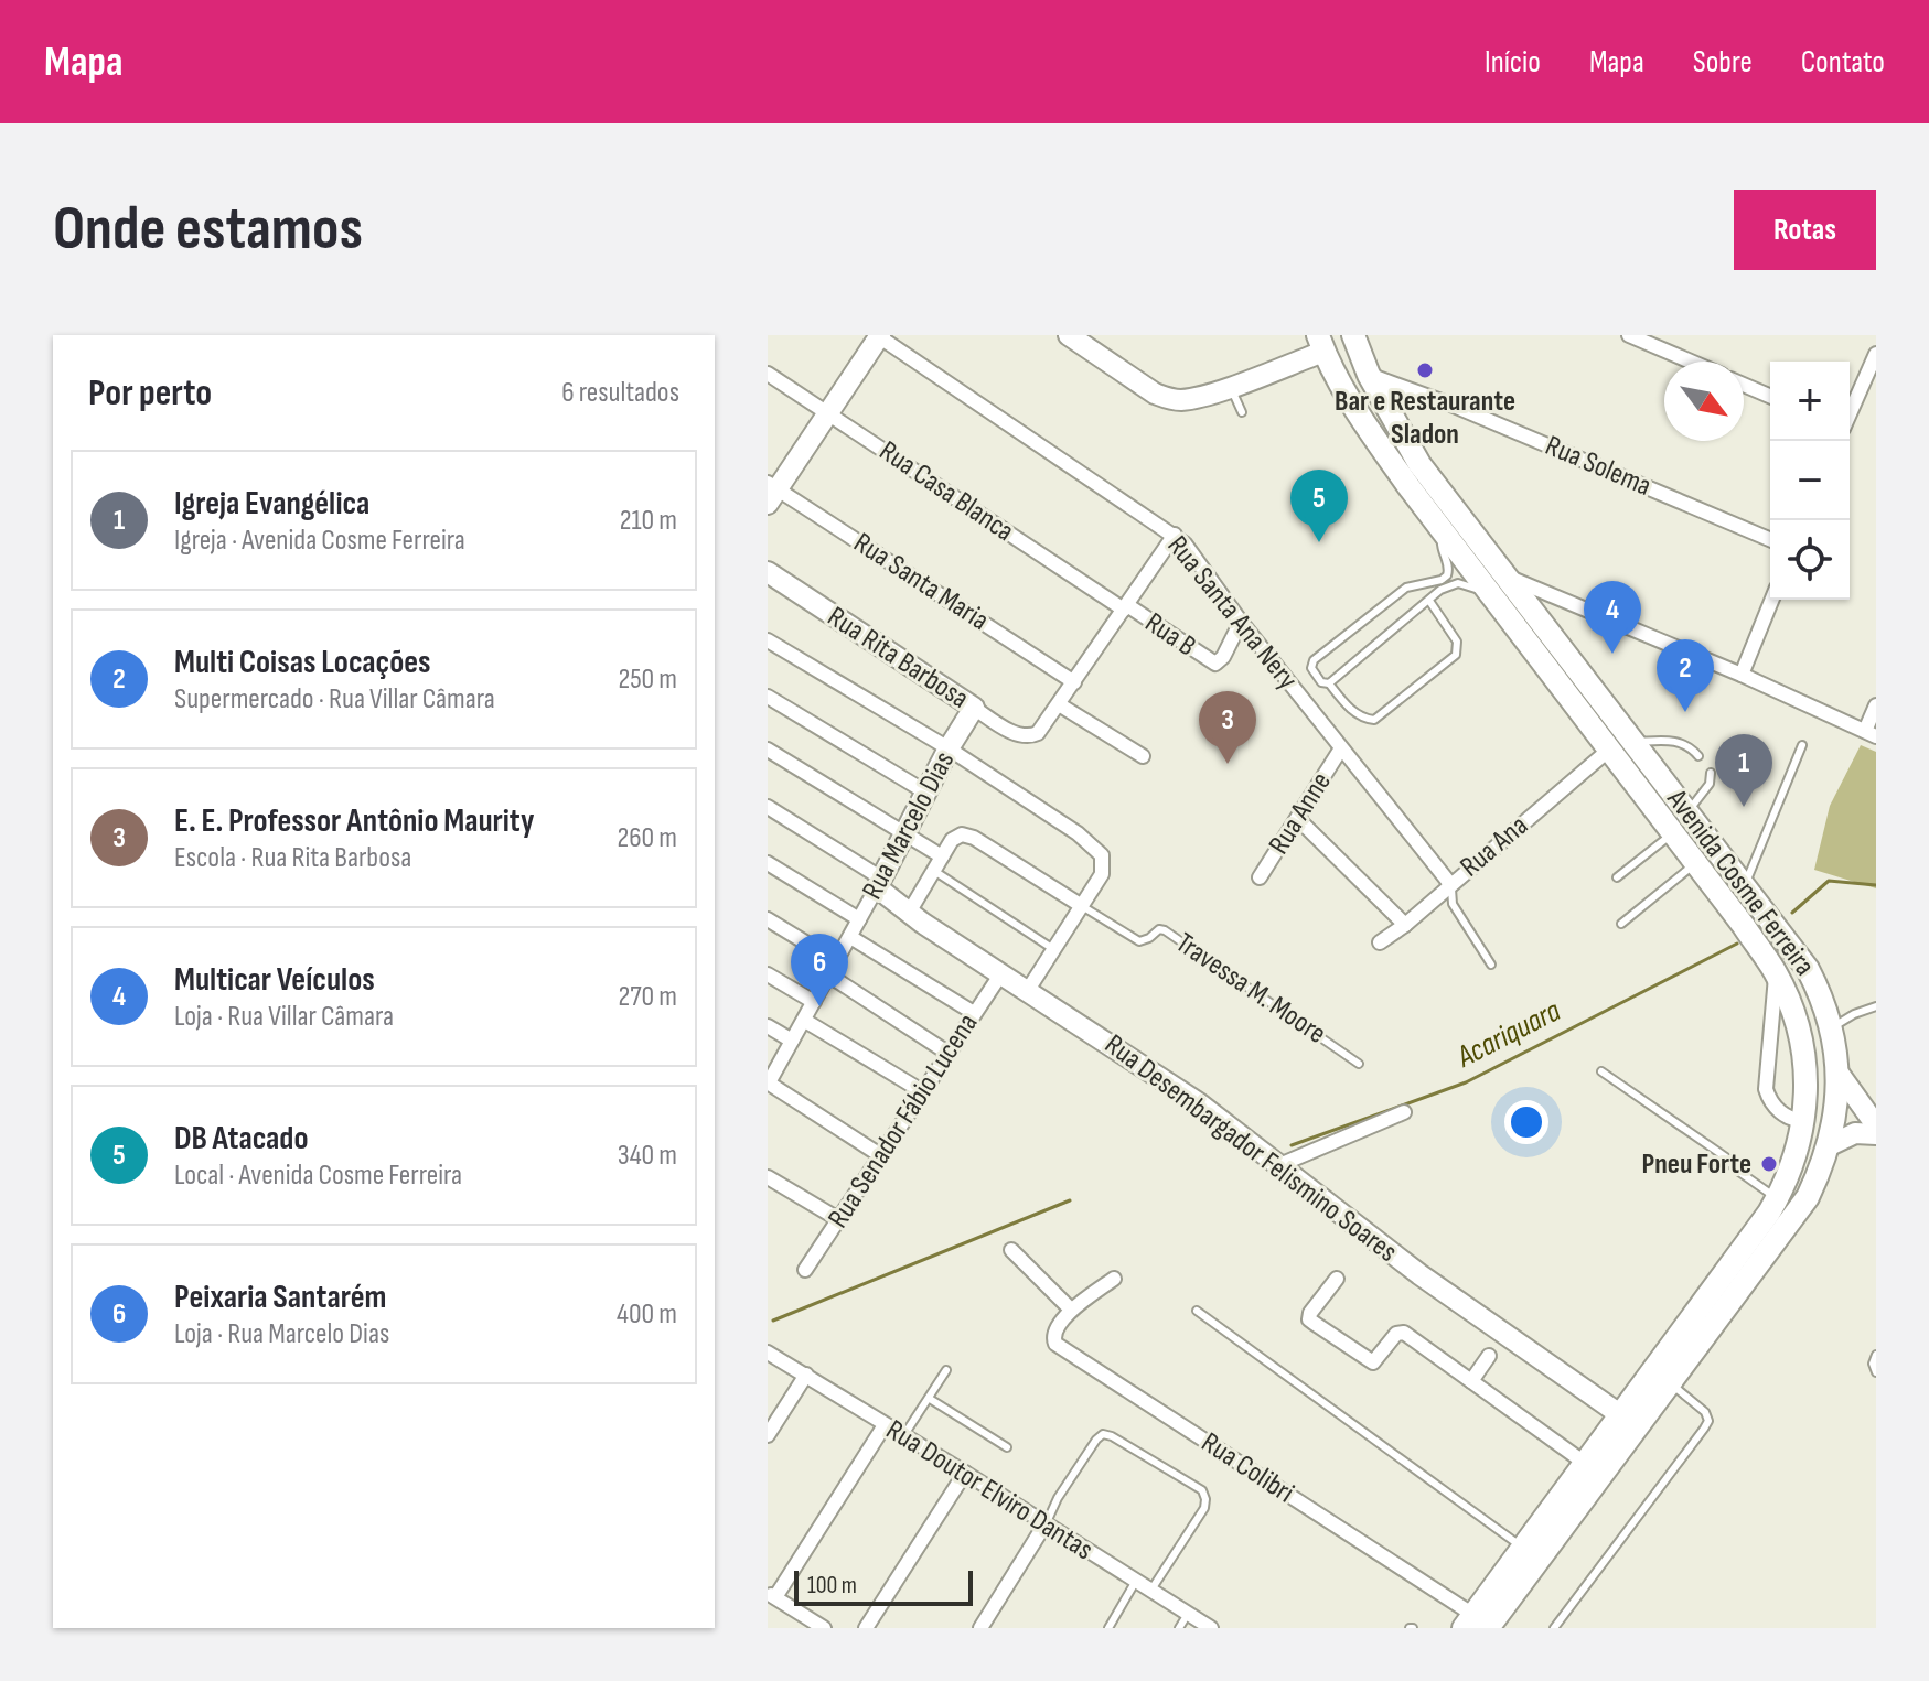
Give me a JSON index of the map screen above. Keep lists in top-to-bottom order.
{
  "streets": {
    "main road": ["Avenida Cosme Ferreira"],
    "street": [
      "Rua Solema",
      "Rua Casa Blanca",
      "Rua Santa Maria",
      "Rua Santa Ana Nery",
      "Rua B",
      "Rua Rita Barbosa",
      "Rua Anne",
      "Rua Marcelo Dias",
      "Rua Ana",
      "Travessa M. Moore",
      "Rua Senador Fábio Lucena",
      "Rua Desembargador Felismino Soares",
      "Rua Colibri",
      "Rua Doutor Elviro Dantas"
    ]
  },
  "crossings": [
    ["Rua Solema", "Avenida Cosme Ferreira"],
    ["Rua Casa Blanca", "Rua B"],
    ["Rua Santa Ana Nery", "Rua B"],
    ["Rua Santa Ana Nery", "Rua Anne"],
    ["Rua Santa Ana Nery", "Rua Ana"],
    ["Rua Rita Barbosa", "Rua Marcelo Dias"],
    ["Rua Marcelo Dias", "Rua Desembargador Felismino Soares"],
    ["Rua Ana", "Avenida Cosme Ferreira"],
    ["Avenida Cosme Ferreira", "Rua Desembargador Felismino Soares"],
    ["Avenida Cosme Ferreira", "Rua Colibri"],
    ["Rua Senador Fábio Lucena", "Rua Desembargador Felismino Soares"]
  ],
  "water": ["Acariquara"],
  "places": ["Bar e Restaurante Sladon", "Pneu Forte"],
  "scale_bar": "100 m",
  "north": "bottom right",
  "page": {
    "header": "Mapa",
    "nav": [
      "Início",
      "Mapa",
      "Sobre",
      "Contato"
    ],
    "buttons": "Rotas",
    "title": "Onde estamos",
    "heading": ["Por perto", "6 resultados"],
    "map_buttons": ["+", "−"],
    "list": [
      {
        "mark": "1",
        "name": "Igreja Evangélica",
        "note": "Igreja · Avenida Cosme Ferreira",
        "value": "210 m"
      },
      {
        "mark": "2",
        "name": "Multi Coisas Locações",
        "note": "Supermercado · Rua Villar Câmara",
        "value": "250 m"
      },
      {
        "mark": "3",
        "name": "E. E. Professor Antônio Maurity",
        "note": "Escola · Rua Rita Barbosa",
        "value": "260 m"
      },
      {
        "mark": "4",
        "name": "Multicar Veículos",
        "note": "Loja · Rua Villar Câmara",
        "value": "270 m"
      },
      {
        "mark": "5",
        "name": "DB Atacado",
        "note": "Local · Avenida Cosme Ferreira",
        "value": "340 m"
      },
      {
        "mark": "6",
        "name": "Peixaria Santarém",
        "note": "Loja · Rua Marcelo Dias",
        "value": "400 m"
      }
    ],
    "pins": [
      "5",
      "4",
      "2",
      "3",
      "1",
      "6"
    ],
    "scale": "100 m"
  }
}
